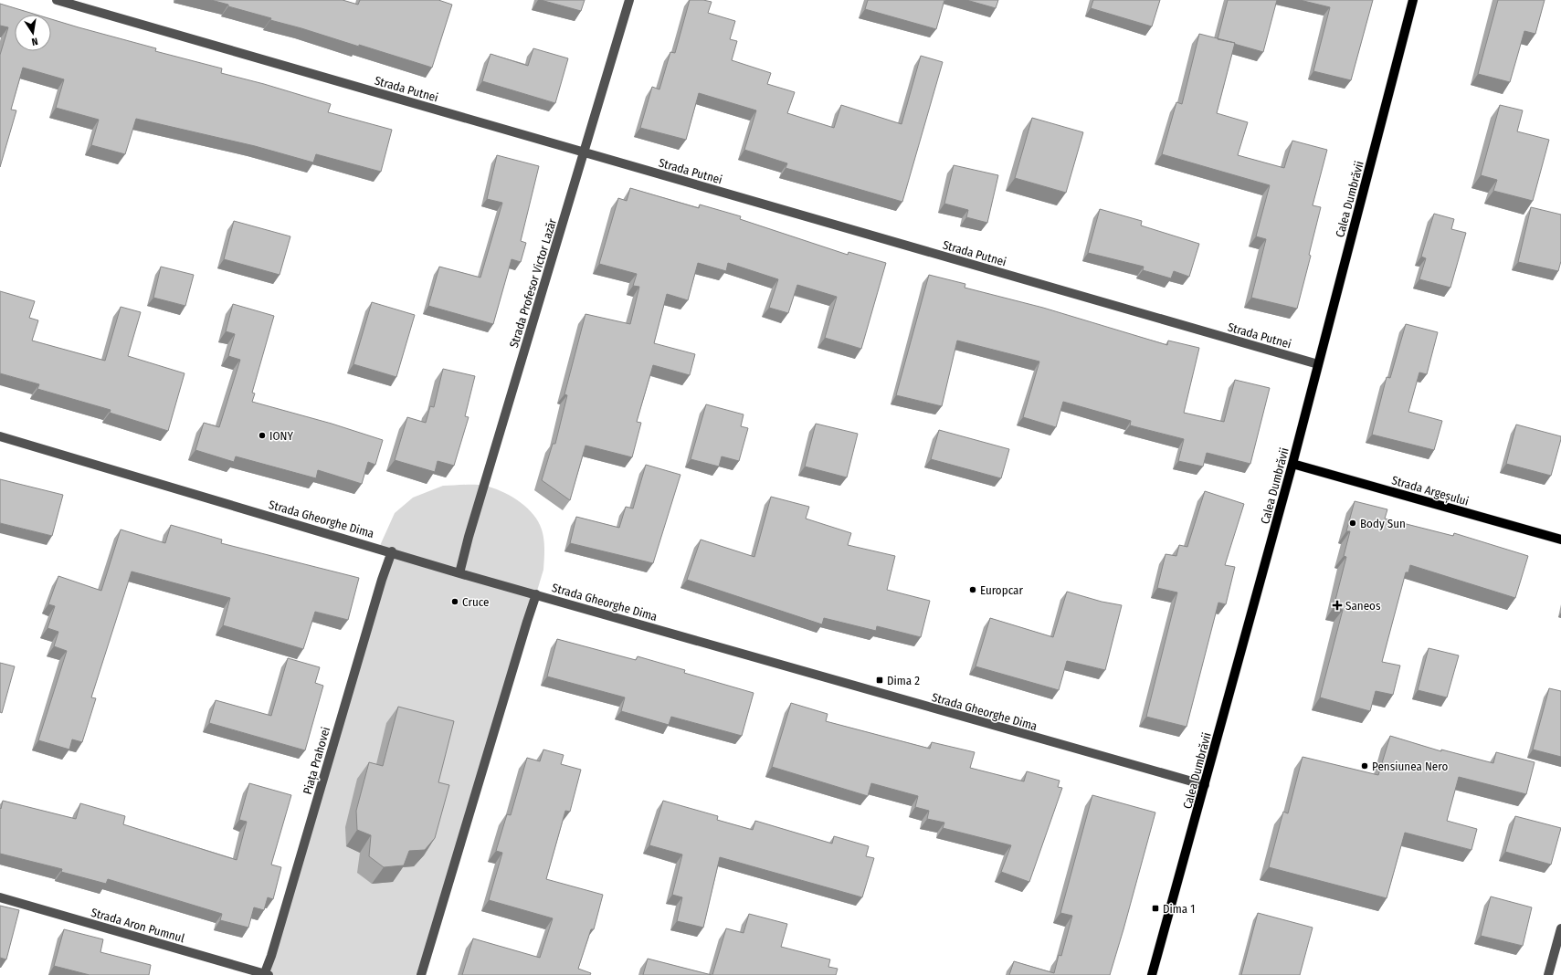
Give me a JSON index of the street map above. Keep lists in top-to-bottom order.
{
  "streets": {
    "main road": ["Calea Dumbrăvii", "Strada Argeșului"],
    "street": [
      "Strada Putnei",
      "Strada Profesor Victor Lazăr",
      "Strada Gheorghe Dima",
      "Piața Prahovei",
      "Strada Aron Pumnul"
    ]
  },
  "crossings": [
    ["Strada Putnei", "Calea Dumbrăvii"],
    ["Strada Putnei", "Strada Profesor Victor Lazăr"],
    ["Calea Dumbrăvii", "Strada Argeșului"],
    ["Calea Dumbrăvii", "Strada Gheorghe Dima"],
    ["Strada Profesor Victor Lazăr", "Strada Gheorghe Dima"],
    ["Strada Gheorghe Dima", "Piața Prahovei"],
    ["Piața Prahovei", "Strada Aron Pumnul"]
  ],
  "places": {
    "other": [
      "IONY",
      "Body Sun",
      "Europcar",
      "Cruce",
      "Pensiunea Nero"
    ],
    "health": ["Saneos"],
    "transit": ["Dima 2", "Dima 1"]
  },
  "north": "bottom"
}
